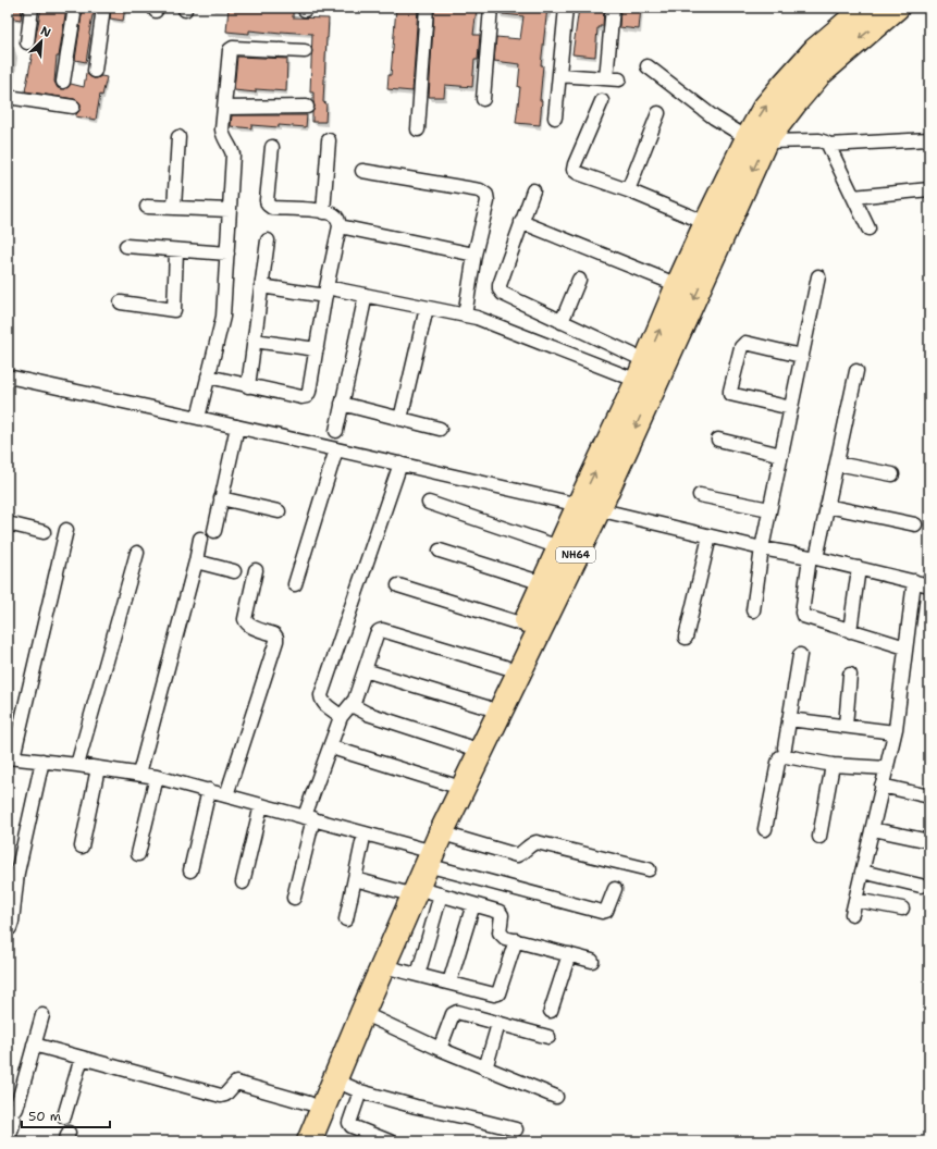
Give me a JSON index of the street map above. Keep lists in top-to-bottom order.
{
  "streets": {
    "highway": ["NH64"]
  },
  "scale_bar": "50 m",
  "north": "top right"
}
